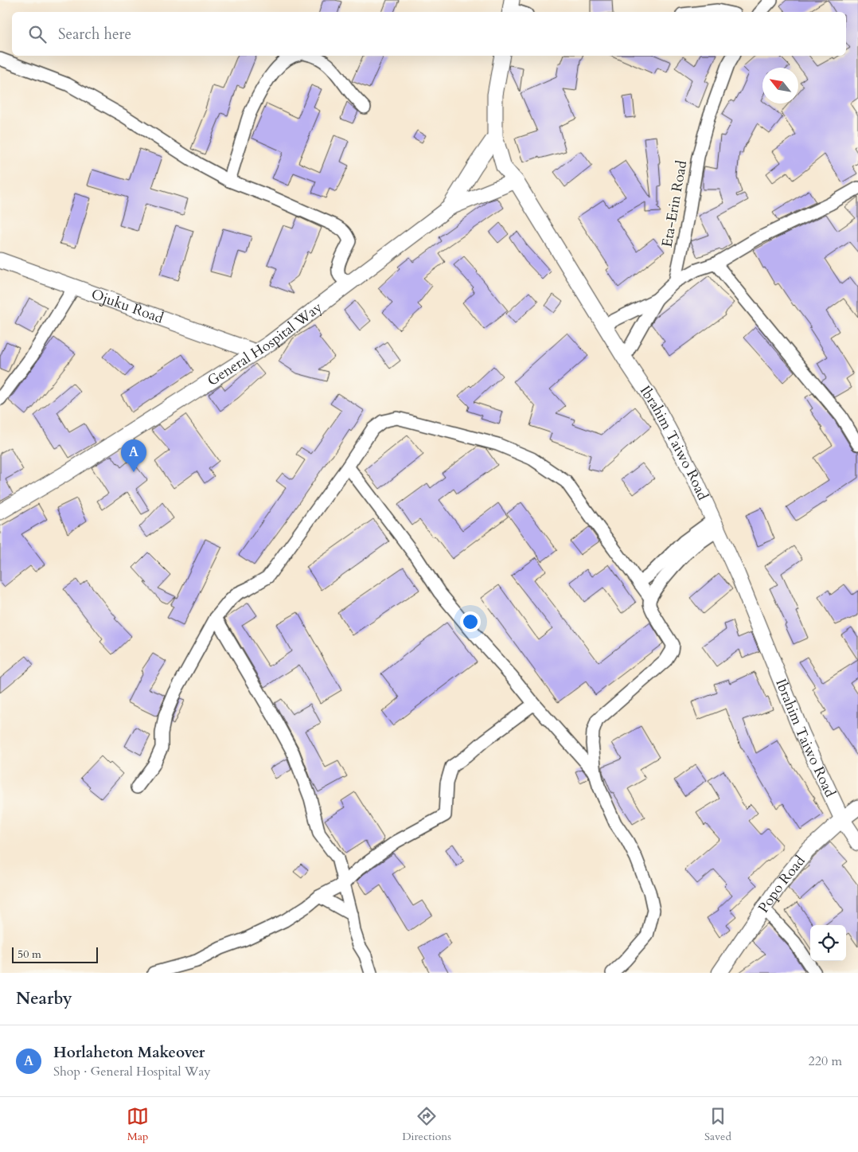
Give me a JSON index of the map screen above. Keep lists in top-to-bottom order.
{
  "streets": {
    "main road": [
      "Ojuku Road",
      "General Hospital Way",
      "Ibrahim Taiwo Road",
      "Popo Road"
    ],
    "street": ["Eta-Erin Road"]
  },
  "crossings": [
    ["Ojuku Road", "General Hospital Way"],
    ["General Hospital Way", "Ibrahim Taiwo Road"],
    ["Ibrahim Taiwo Road", "Popo Road"]
  ],
  "scale_bar": "50 m",
  "north": "top left",
  "page": {
    "search": "Search here",
    "pins": "A",
    "scale": "50 m",
    "heading": "Nearby",
    "list": [
      {
        "mark": "A",
        "name": "Horlaheton Makeover",
        "note": "Shop · General Hospital Way",
        "value": "220 m"
      }
    ],
    "nav": ["Map", "Directions", "Saved"]
  }
}
